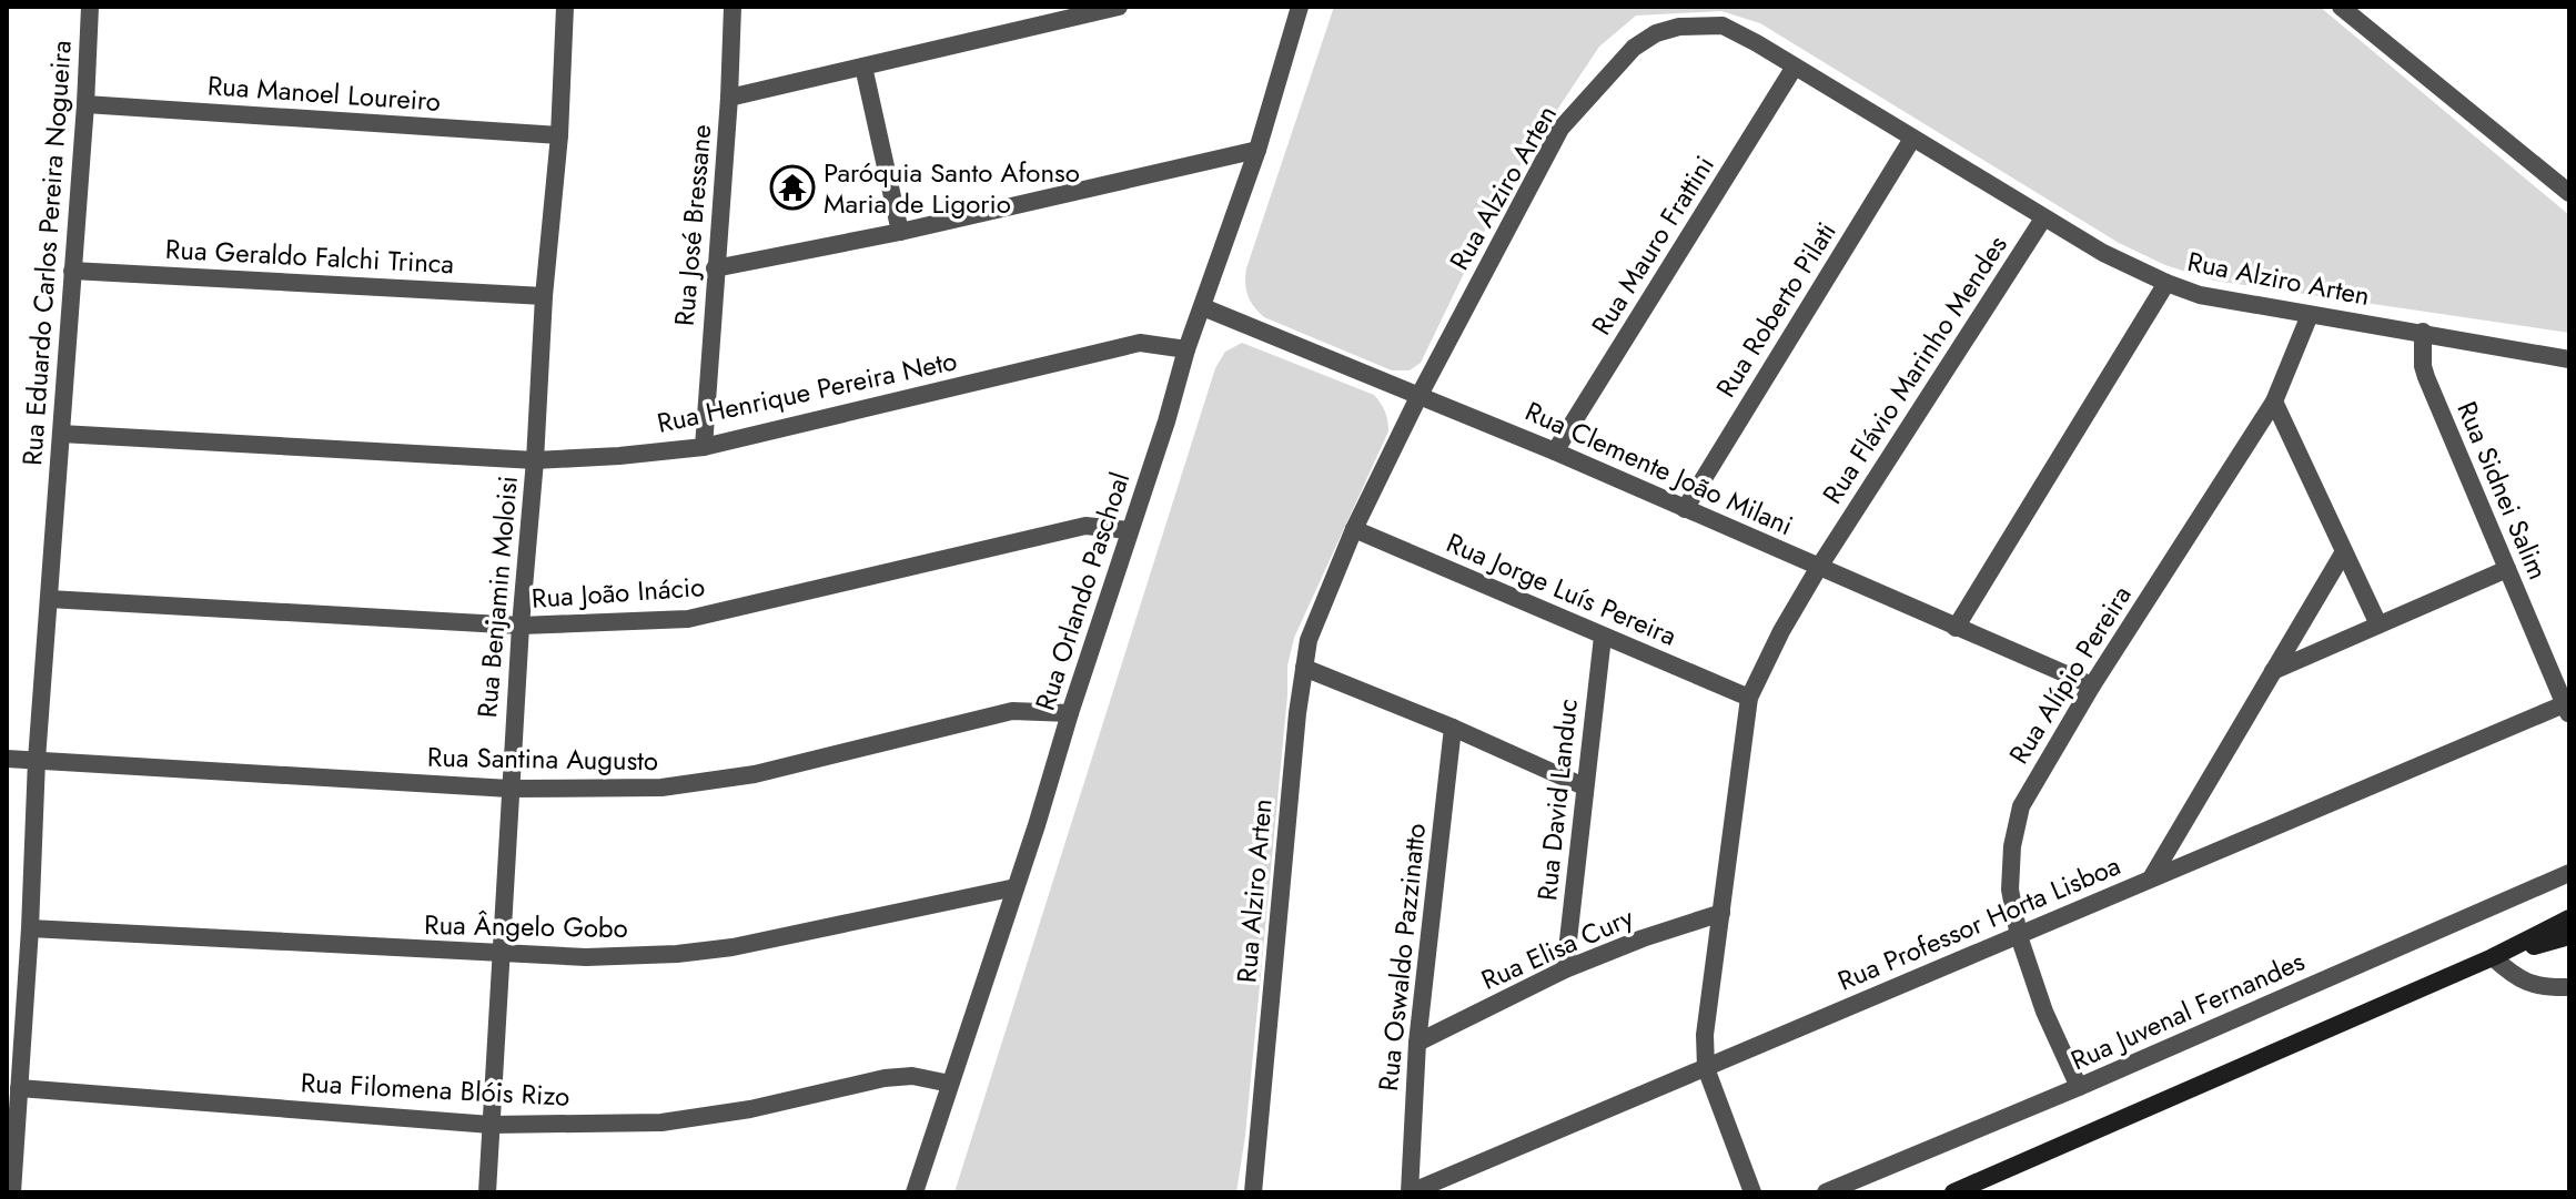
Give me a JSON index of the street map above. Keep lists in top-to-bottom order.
{
  "streets": {
    "street": [
      "Rua Manoel Loureiro",
      "Rua Alziro Arten",
      "Rua José Bressane",
      "Rua Mauro Frattini",
      "Rua Eduardo Carlos Pereira Nogueira",
      "Rua Geraldo Falchi Trinca",
      "Rua Roberto Pilati",
      "Rua Flávio Marinho Mendes",
      "Rua Henrique Pereira Neto",
      "Rua Clemente João Milani",
      "Rua Sidnei Salim",
      "Rua Jorge Luís Pereira",
      "Rua Orlando Paschoal",
      "Rua João Inácio",
      "Rua Benjamin Moloisi",
      "Rua Alípio Pereira",
      "Rua Santina Augusto",
      "Rua David Landuc",
      "Rua Professor Horta Lisboa",
      "Rua Ângelo Gobo",
      "Rua Elisa Cury",
      "Rua Oswaldo Pazzinatto",
      "Rua Juvenal Fernandes",
      "Rua Filomena Blóis Rizo"
    ]
  },
  "crossings": [
    ["Rua Manoel Loureiro", "Rua Eduardo Carlos Pereira Nogueira"],
    ["Rua Manoel Loureiro", "Rua Benjamin Moloisi"],
    ["Rua Alziro Arten", "Rua Mauro Frattini"],
    ["Rua Alziro Arten", "Rua Roberto Pilati"],
    ["Rua Alziro Arten", "Rua Flávio Marinho Mendes"],
    ["Rua Alziro Arten", "Rua Clemente João Milani"],
    ["Rua Alziro Arten", "Rua Sidnei Salim"],
    ["Rua Alziro Arten", "Rua Jorge Luís Pereira"],
    ["Rua Alziro Arten", "Rua Alípio Pereira"],
    ["Rua José Bressane", "Rua Henrique Pereira Neto"],
    ["Rua Mauro Frattini", "Rua Clemente João Milani"],
    ["Rua Eduardo Carlos Pereira Nogueira", "Rua Geraldo Falchi Trinca"],
    ["Rua Eduardo Carlos Pereira Nogueira", "Rua Henrique Pereira Neto"],
    ["Rua Eduardo Carlos Pereira Nogueira", "Rua João Inácio"],
    ["Rua Eduardo Carlos Pereira Nogueira", "Rua Santina Augusto"],
    ["Rua Eduardo Carlos Pereira Nogueira", "Rua Ângelo Gobo"],
    ["Rua Eduardo Carlos Pereira Nogueira", "Rua Filomena Blóis Rizo"],
    ["Rua Geraldo Falchi Trinca", "Rua Benjamin Moloisi"],
    ["Rua Roberto Pilati", "Rua Clemente João Milani"],
    ["Rua Flávio Marinho Mendes", "Rua Clemente João Milani"],
    ["Rua Flávio Marinho Mendes", "Rua Jorge Luís Pereira"],
    ["Rua Flávio Marinho Mendes", "Rua Professor Horta Lisboa"],
    ["Rua Flávio Marinho Mendes", "Rua Elisa Cury"],
    ["Rua Henrique Pereira Neto", "Rua Orlando Paschoal"],
    ["Rua Henrique Pereira Neto", "Rua Benjamin Moloisi"],
    ["Rua Clemente João Milani", "Rua Orlando Paschoal"],
    ["Rua Clemente João Milani", "Rua Alípio Pereira"],
    ["Rua Sidnei Salim", "Rua Professor Horta Lisboa"],
    ["Rua Jorge Luís Pereira", "Rua David Landuc"],
    ["Rua Orlando Paschoal", "Rua João Inácio"],
    ["Rua Orlando Paschoal", "Rua Santina Augusto"],
    ["Rua Orlando Paschoal", "Rua Ângelo Gobo"],
    ["Rua Orlando Paschoal", "Rua Filomena Blóis Rizo"],
    ["Rua João Inácio", "Rua Benjamin Moloisi"],
    ["Rua Benjamin Moloisi", "Rua Santina Augusto"],
    ["Rua Benjamin Moloisi", "Rua Ângelo Gobo"],
    ["Rua Benjamin Moloisi", "Rua Filomena Blóis Rizo"],
    ["Rua Alípio Pereira", "Rua Professor Horta Lisboa"],
    ["Rua Alípio Pereira", "Rua Juvenal Fernandes"],
    ["Rua David Landuc", "Rua Elisa Cury"],
    ["Rua Professor Horta Lisboa", "Rua Oswaldo Pazzinatto"],
    ["Rua Elisa Cury", "Rua Oswaldo Pazzinatto"]
  ],
  "places": {
    "temple": ["Paróquia Santo Afonso Maria de Ligorio"]
  }
}
